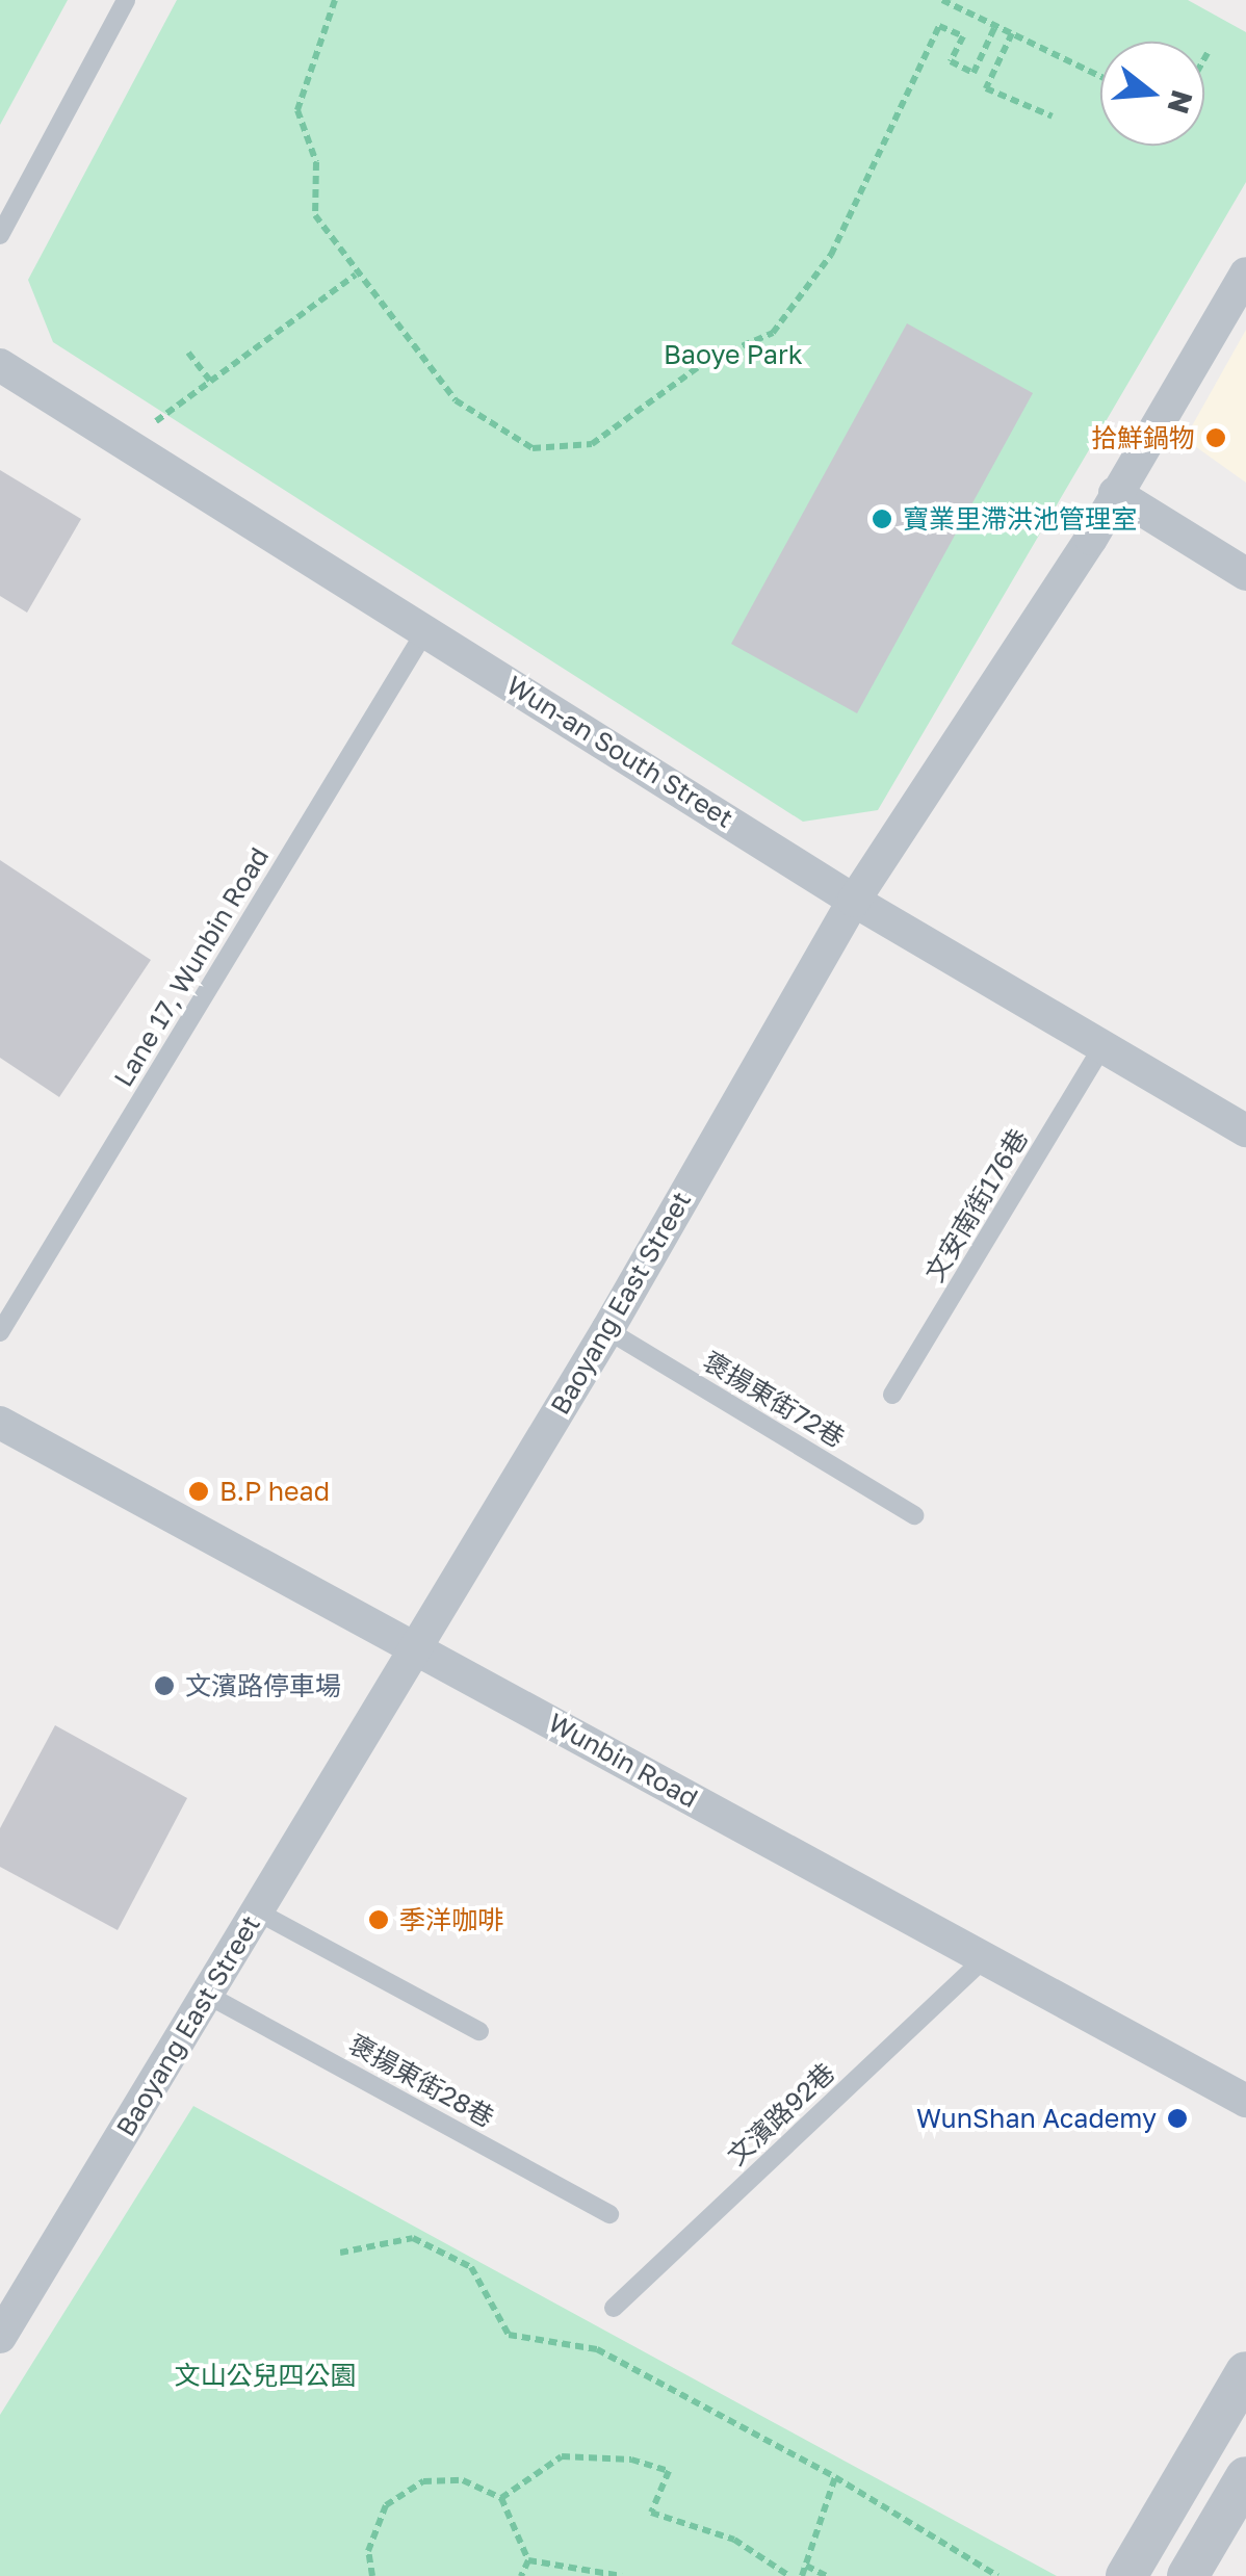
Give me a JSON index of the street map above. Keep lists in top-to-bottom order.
{
  "streets": {
    "street": ["Wun-an South Street", "Baoyang East Street", "Wunbin Road"],
    "lane": [
      "Lane 17, Wunbin Road",
      "文安南街176巷",
      "褒揚東街72巷",
      "褒揚東街28巷",
      "文濱路92巷"
    ]
  },
  "crossings": [
    ["Wun-an South Street", "Lane 17, Wunbin Road"],
    ["Wun-an South Street", "文安南街176巷"],
    ["Wun-an South Street", "Baoyang East Street"],
    ["Baoyang East Street", "褒揚東街72巷"],
    ["Baoyang East Street", "Wunbin Road"],
    ["Baoyang East Street", "褒揚東街28巷"],
    ["Wunbin Road", "文濱路92巷"]
  ],
  "parks": ["Baoye Park", "文山公兒四公園"],
  "places": [
    "拾鮮鍋物",
    "寶業里滯洪池管理室",
    "B.P head",
    "文濱路停車場",
    "季洋咖啡",
    "WunShan Academy"
  ],
  "north": "right"
}
